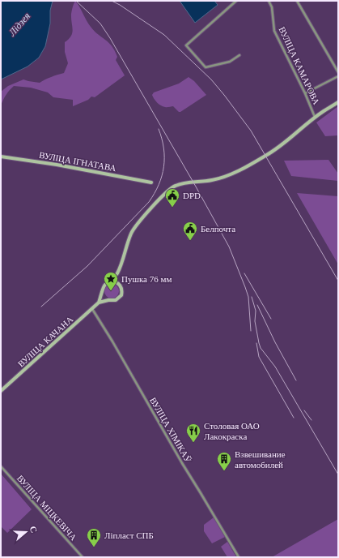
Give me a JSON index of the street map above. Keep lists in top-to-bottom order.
{
  "streets": {
    "main road": ["ВУЛІЦА ІГНАТАВА", "ВУЛІЦА КАЧАНА"],
    "street": ["ВУЛІЦА КАМАРОВА", "ВУЛІЦА ХІМІКАЎ", "ВУЛІЦА МІЦКЕВІЧА"]
  },
  "crossings": [
    ["ВУЛІЦА КАМАРОВА", "ВУЛІЦА КАЧАНА"],
    ["ВУЛІЦА КАЧАНА", "ВУЛІЦА ХІМІКАЎ"]
  ],
  "water": ["Лідзея"],
  "places": {
    "public building": ["DPD", "Белпочта"],
    "place": ["Пушка 76 мм"],
    "restaurant": ["Столовая ОАО Лакокраска"],
    "building": ["Взвешивание автомобилей", "Ліпласт СПБ"]
  },
  "north": "right"
}
